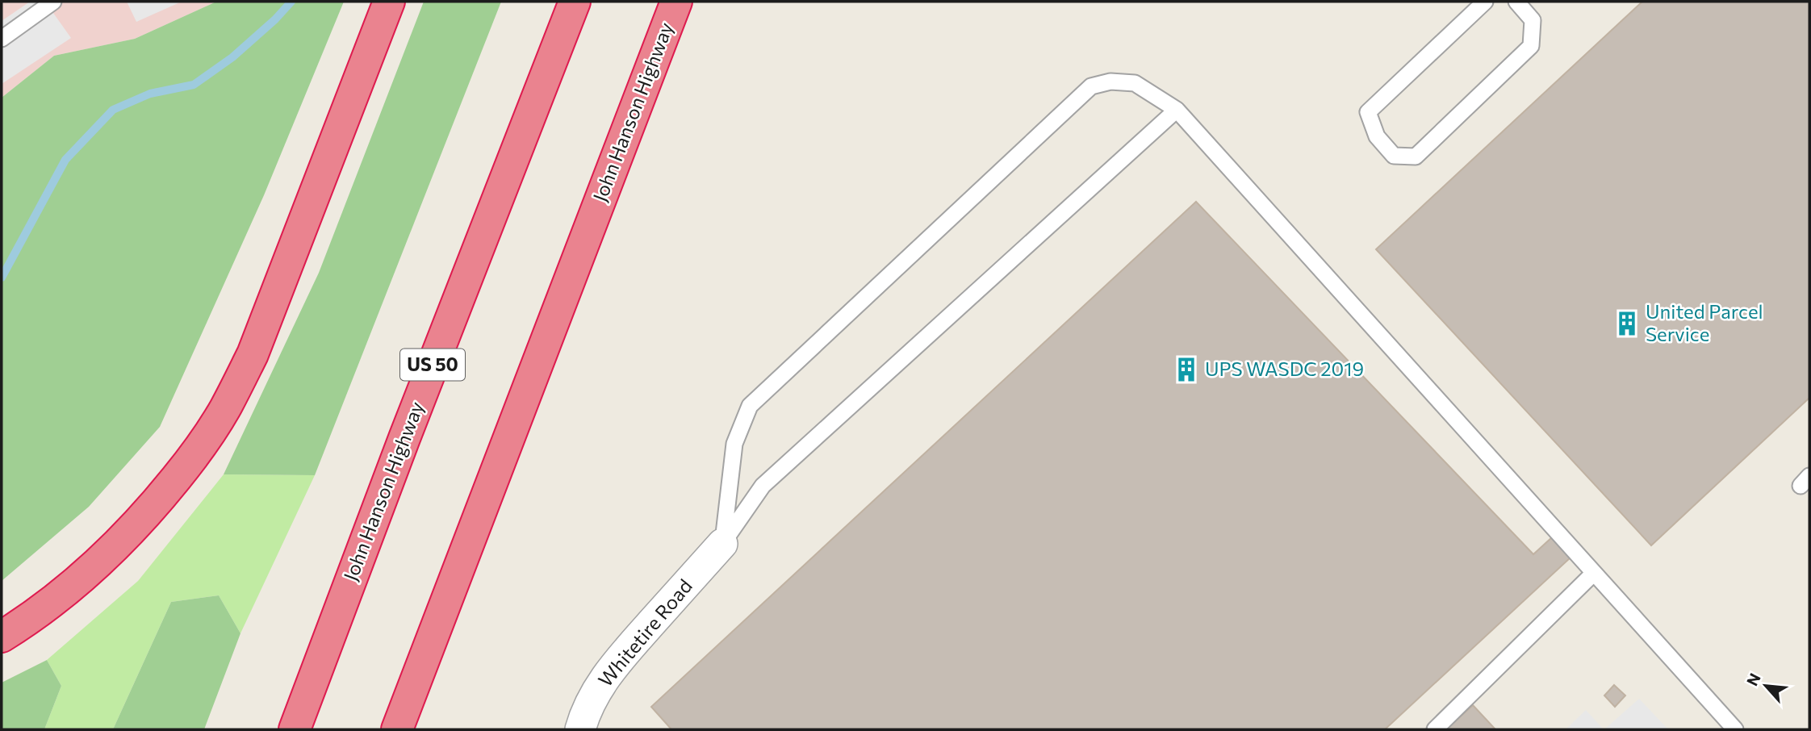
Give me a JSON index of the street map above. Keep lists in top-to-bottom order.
{
  "streets": {
    "highway": ["John Hanson Highway", "US 50"],
    "street": ["Whitetire Road"]
  },
  "places": {
    "building": ["United Parcel Service", "UPS WASDC 2019"]
  },
  "north": "top left"
}
